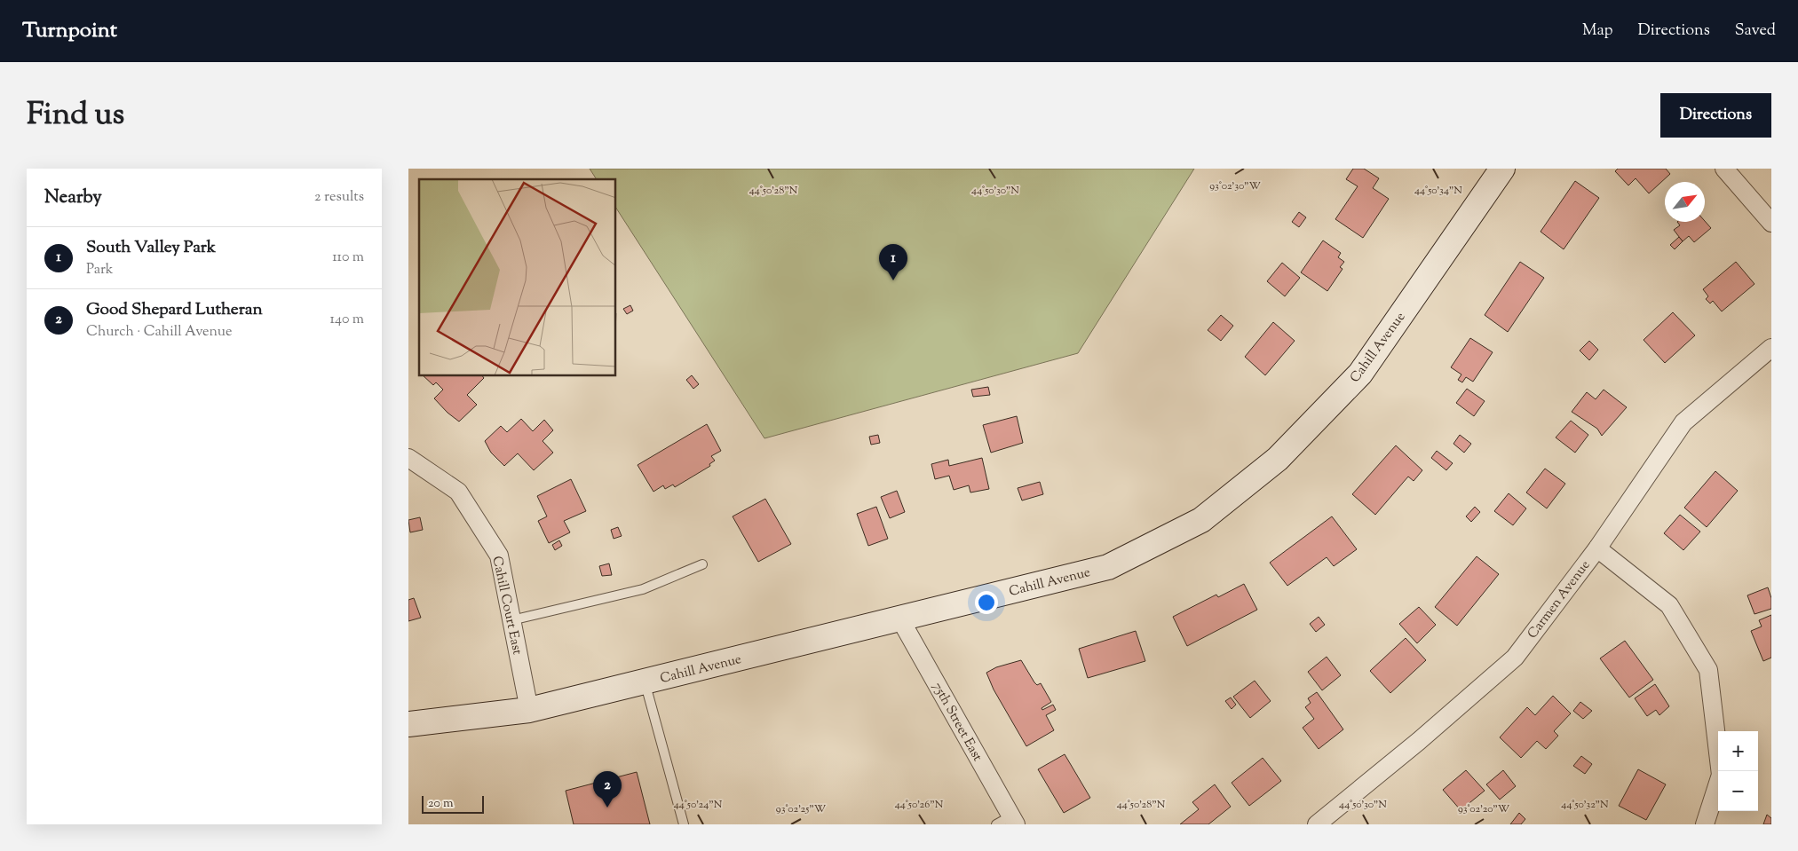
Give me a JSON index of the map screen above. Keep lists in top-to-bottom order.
{
  "streets": {
    "street": [
      "Cahill Avenue",
      "Carmen Avenue",
      "Cahill Court East",
      "75th Street East"
    ]
  },
  "crossings": [
    ["Cahill Avenue", "Cahill Court East"],
    ["Cahill Avenue", "75th Street East"]
  ],
  "scale_bar": "20 m",
  "north": "top right",
  "page": {
    "header": "Turnpoint",
    "nav": ["Map", "Directions", "Saved"],
    "title": "Find us",
    "buttons": "Directions",
    "heading": ["Nearby", "2 results"],
    "list": [
      {
        "mark": "1",
        "name": "South Valley Park",
        "note": "Park",
        "value": "110 m"
      },
      {
        "mark": "2",
        "name": "Good Shepard Lutheran",
        "note": "Church · Cahill Avenue",
        "value": "140 m"
      }
    ],
    "pins": ["1", "2"],
    "map_buttons": ["+", "−"],
    "scale": "20 m"
  },
  "coordinates": [
    "93°02'30\"W",
    "44°50'28\"N",
    "44°50'34\"N",
    "44°50'30\"N",
    "44°50'24\"N",
    "44°50'26\"N",
    "44°50'32\"N",
    "93°02'25\"W",
    "93°02'20\"W"
  ]
}
